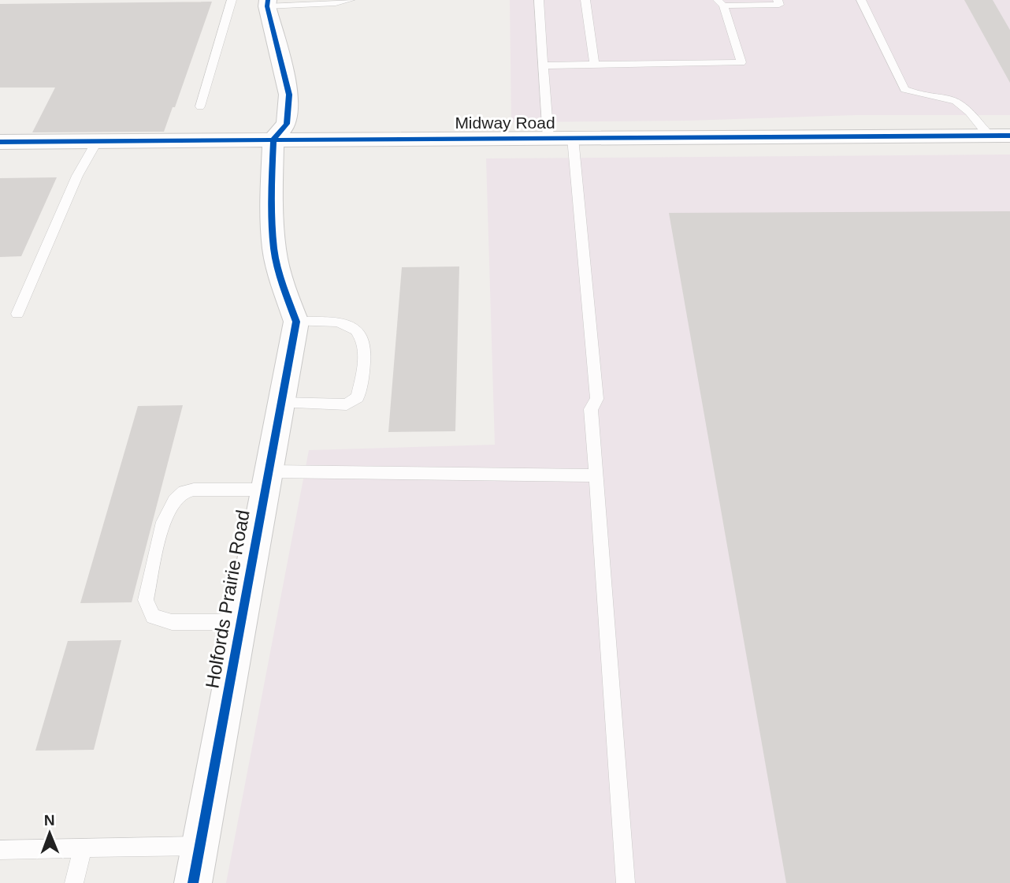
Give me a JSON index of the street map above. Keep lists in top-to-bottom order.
{
  "streets": {
    "street": ["Midway Road", "Holfords Prairie Road"]
  },
  "north": "top"
}
